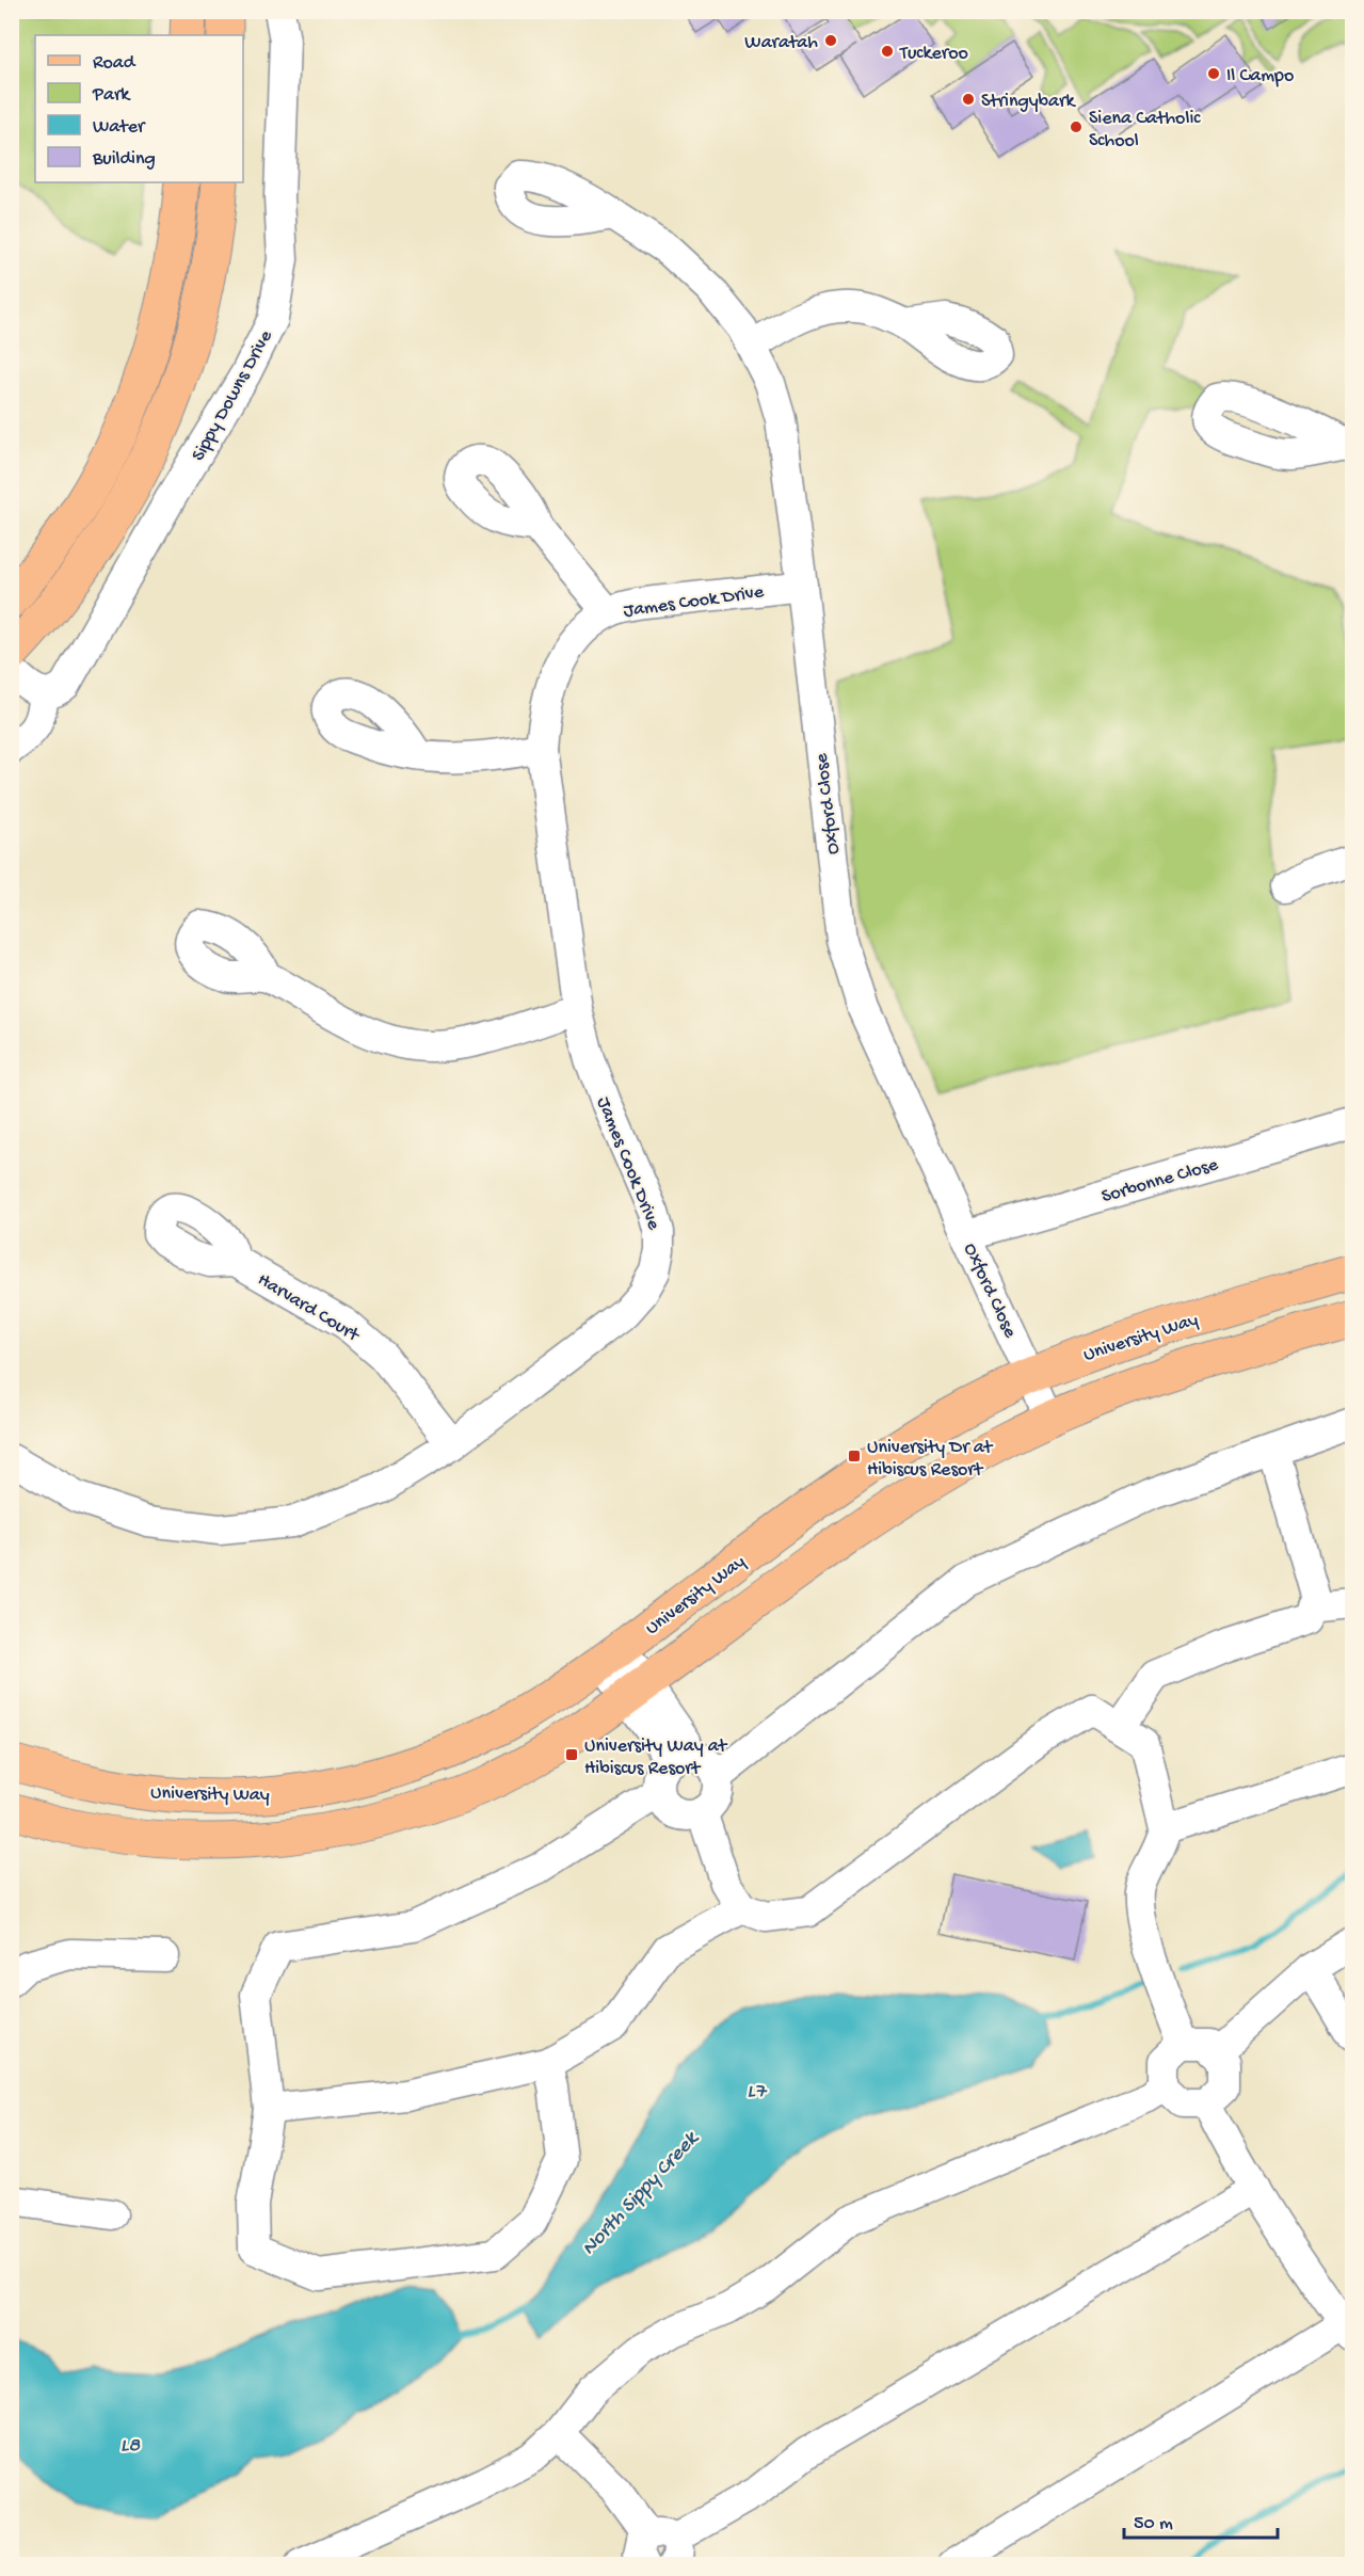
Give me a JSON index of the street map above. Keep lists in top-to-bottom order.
{
  "streets": {
    "main road": ["University Way"],
    "street": [
      "Sippy Downs Drive",
      "James Cook Drive",
      "Oxford Close",
      "Sorbonne Close",
      "Harvard Court"
    ]
  },
  "crossings": [
    ["James Cook Drive", "Oxford Close"],
    ["James Cook Drive", "Harvard Court"],
    ["Oxford Close", "Sorbonne Close"],
    ["Oxford Close", "University Way"]
  ],
  "water": ["L7", "North Sippy Creek", "L8"],
  "places": {
    "other": [
      "Waratah",
      "Tuckeroo",
      "Il Campo",
      "Stringybark",
      "Siena Catholic School"
    ],
    "transit": ["University Dr at Hibiscus Resort", "University Way at Hibiscus Resort"]
  },
  "legend": [
    "Road",
    "Park",
    "Water",
    "Building"
  ],
  "scale_bar": "50 m"
}
